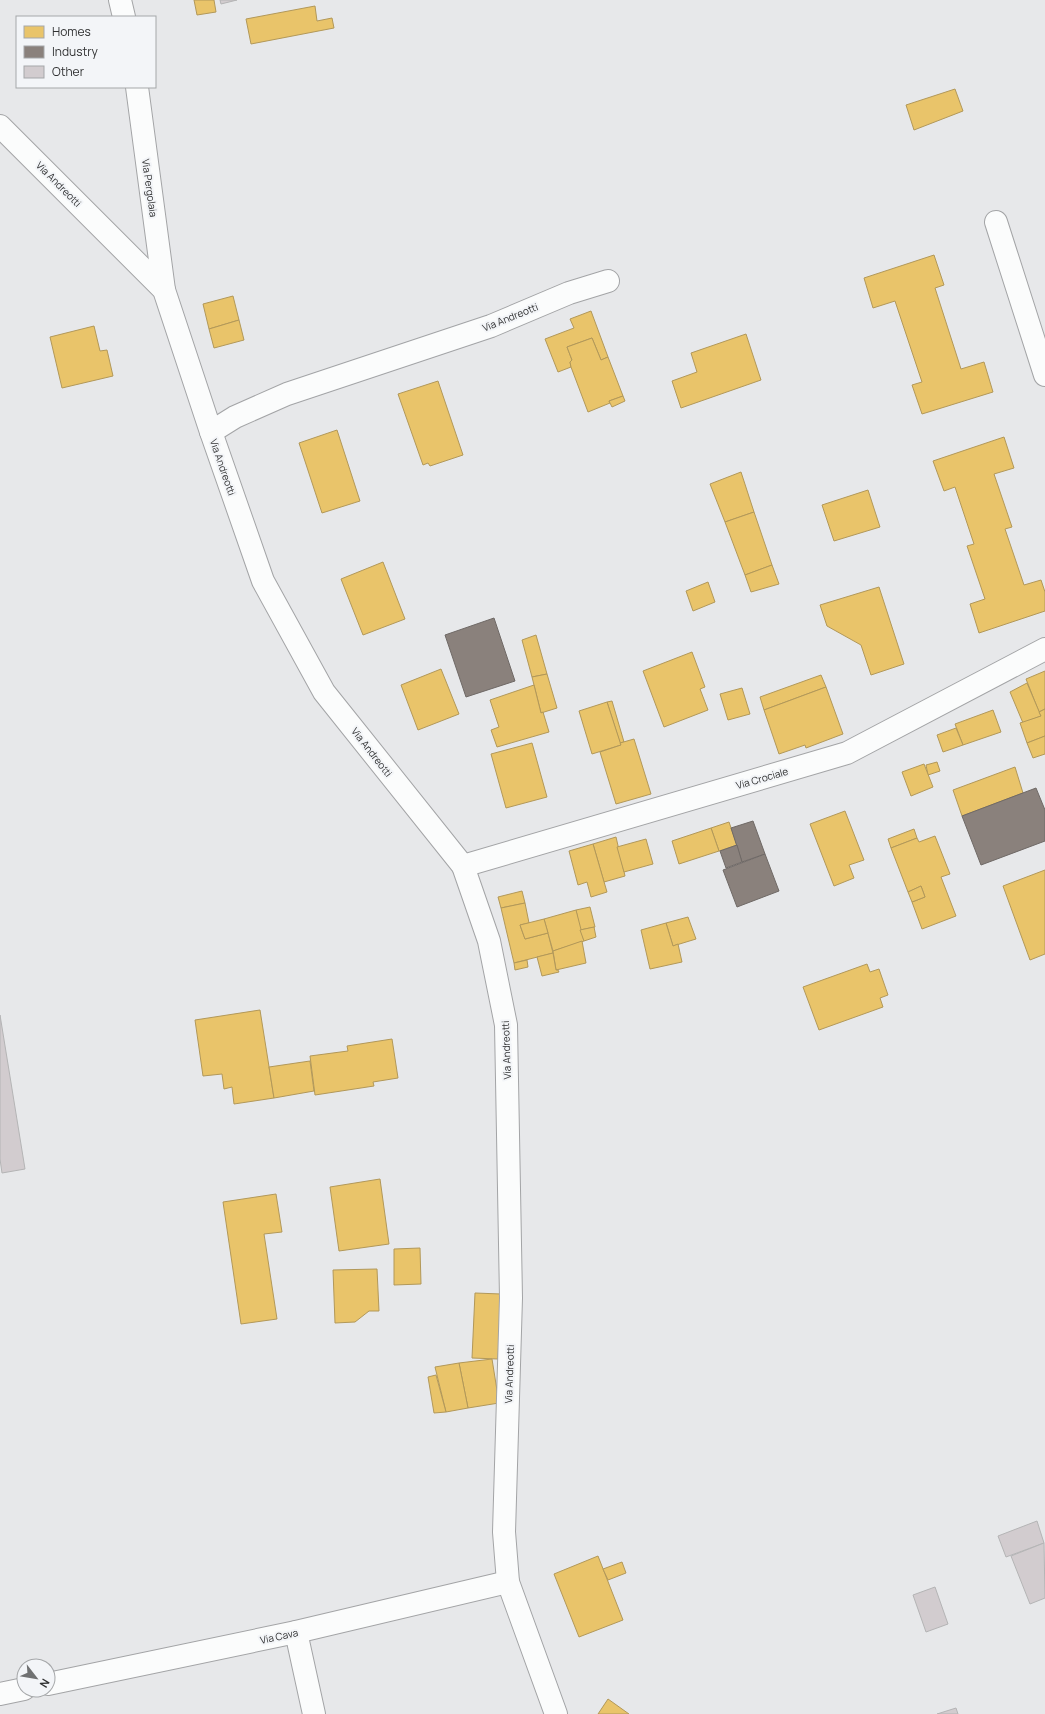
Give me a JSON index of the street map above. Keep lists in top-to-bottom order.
{
  "streets": {
    "street": [
      "Via Andreotti",
      "Via Pergolaia",
      "Via Crociale",
      "Via Cava"
    ]
  },
  "crossings": [
    ["Via Andreotti", "Via Pergolaia"],
    ["Via Andreotti", "Via Crociale"],
    ["Via Andreotti", "Via Cava"]
  ],
  "legend": ["Homes", "Industry", "Other"],
  "north": "bottom right"
}
